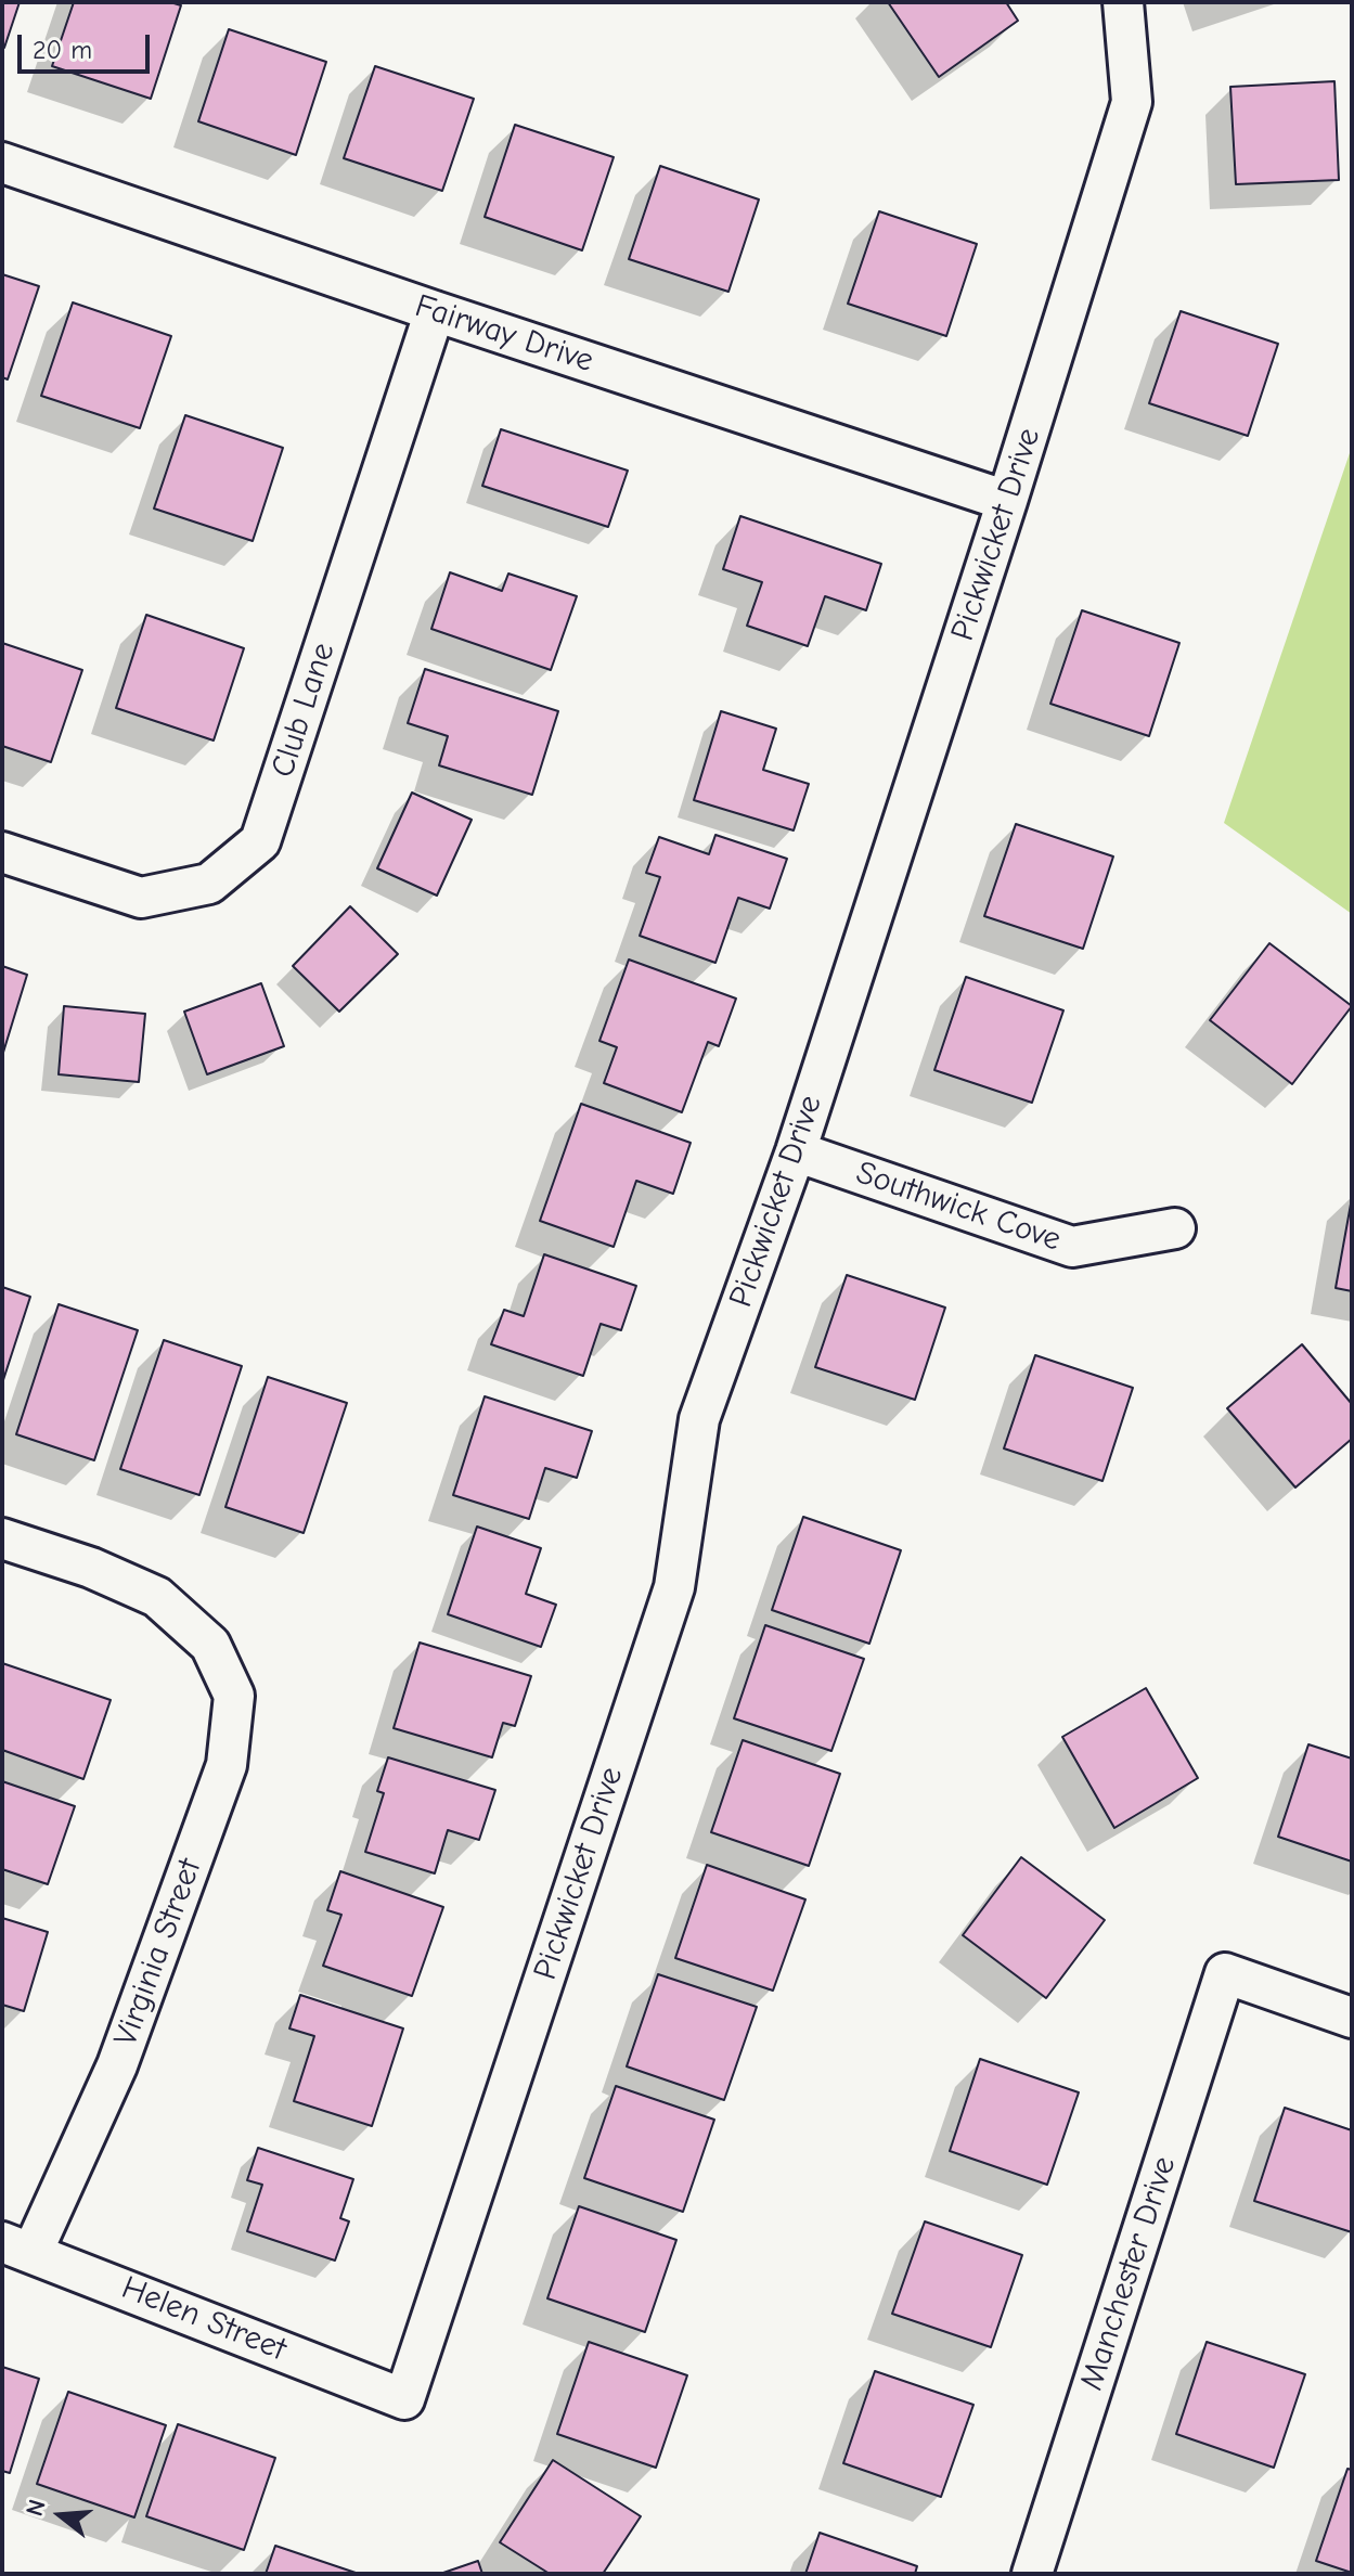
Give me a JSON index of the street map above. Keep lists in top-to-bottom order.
{
  "streets": {
    "street": [
      "Fairway Drive",
      "Pickwicket Drive",
      "Club Lane",
      "Southwick Cove",
      "Virginia Street",
      "Manchester Drive",
      "Helen Street"
    ]
  },
  "crossings": [
    ["Fairway Drive", "Pickwicket Drive"],
    ["Fairway Drive", "Club Lane"],
    ["Pickwicket Drive", "Southwick Cove"],
    ["Pickwicket Drive", "Helen Street"],
    ["Virginia Street", "Helen Street"]
  ],
  "scale_bar": "20 m",
  "north": "left"
}
